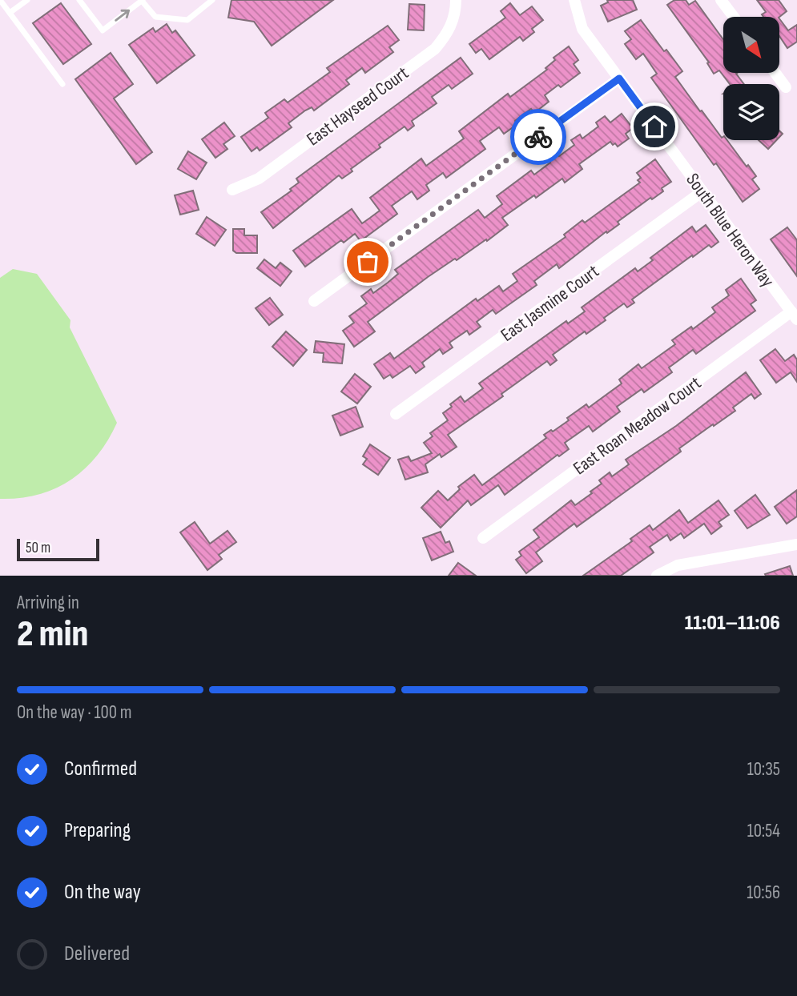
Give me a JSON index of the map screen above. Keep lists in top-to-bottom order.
{
  "streets": {
    "street": [
      "East Hayseed Court",
      "South Blue Heron Way",
      "East Jasmine Court",
      "East Roan Meadow Court"
    ]
  },
  "crossings": [
    ["South Blue Heron Way", "East Jasmine Court"],
    ["South Blue Heron Way", "East Roan Meadow Court"]
  ],
  "scale_bar": "50 m",
  "north": "bottom right",
  "page": {
    "scale": "50 m",
    "heading": ["2 min", "Arriving in", "11:01–11:06"],
    "bar": "On the way · 100 m",
    "list": [
      ["Confirmed", "10:35"],
      ["Preparing", "10:54"],
      ["On the way", "10:56"],
      "Delivered"
    ]
  }
}
